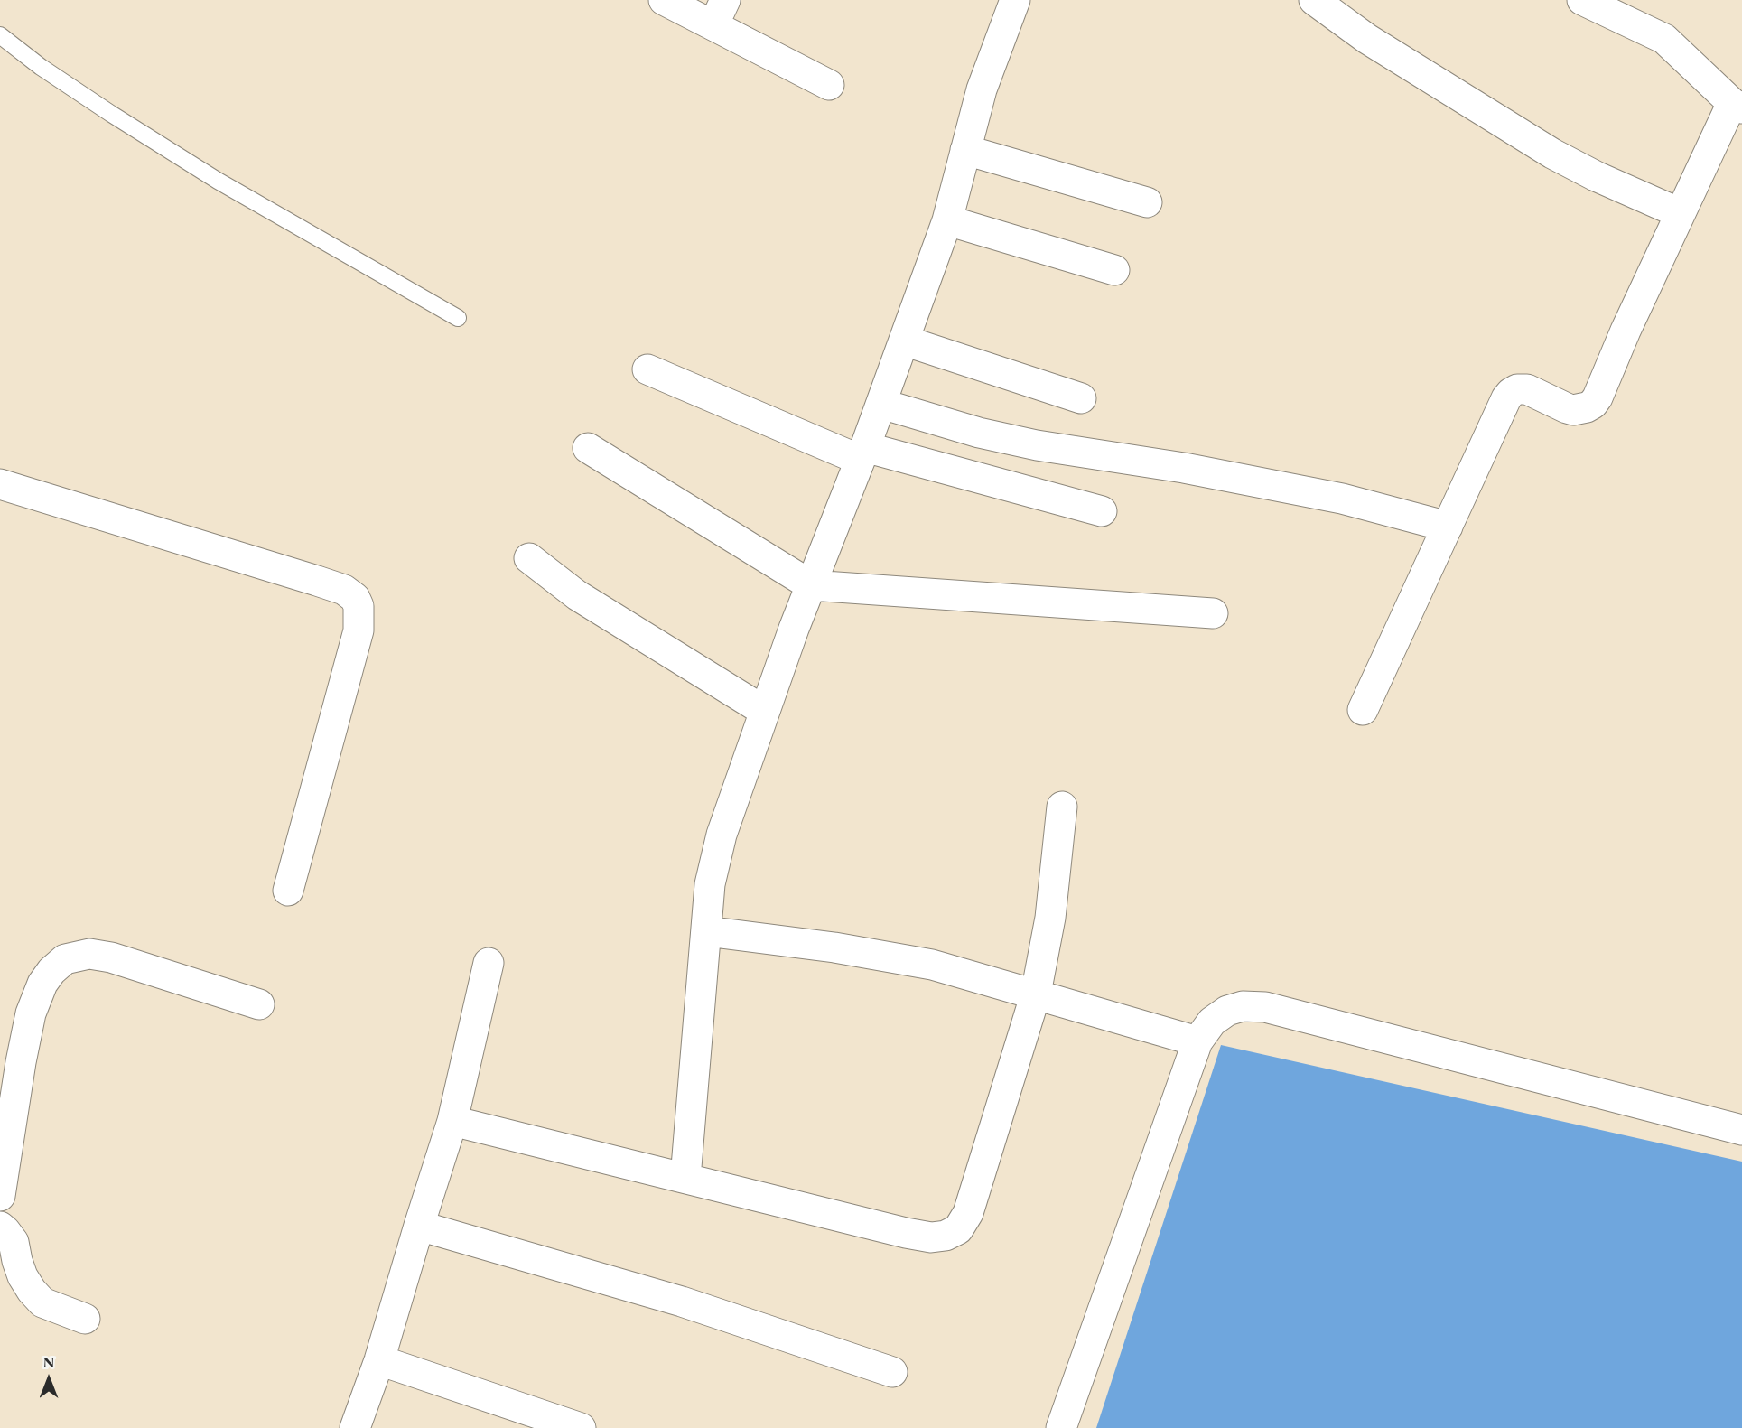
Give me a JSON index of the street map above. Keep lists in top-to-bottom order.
{
  "north": "top"
}
